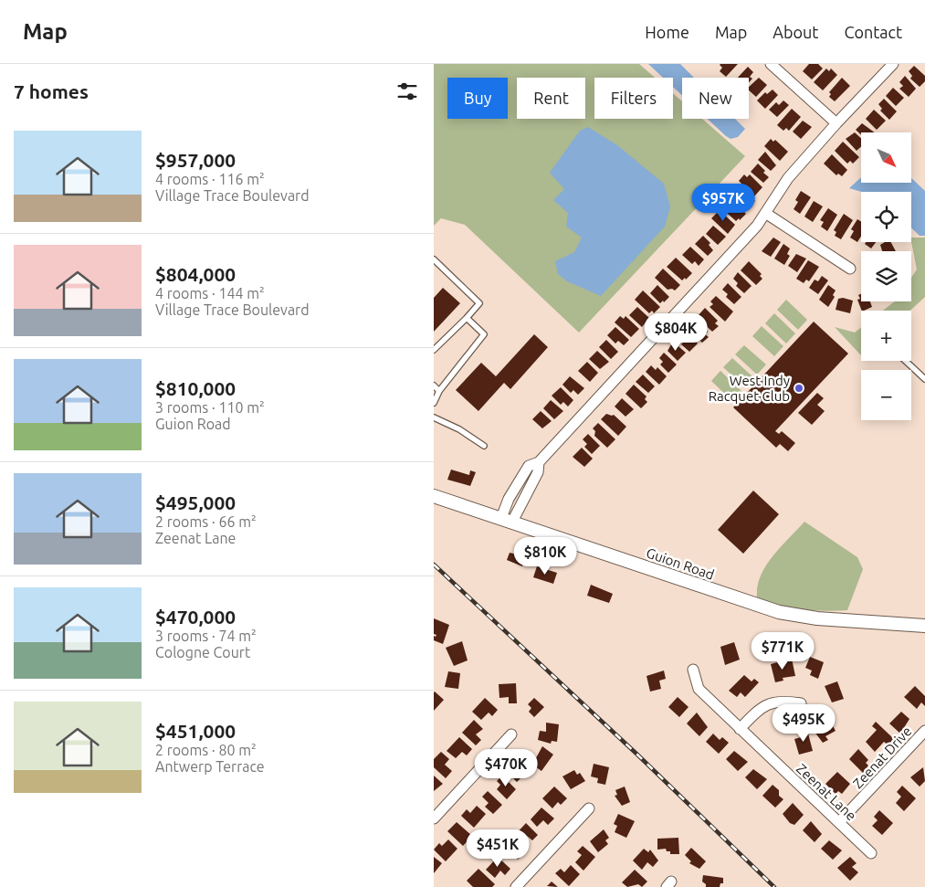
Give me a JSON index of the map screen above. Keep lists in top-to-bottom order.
{
  "streets": {
    "street": ["Guion Road", "Zeenat Drive", "Zeenat Lane"]
  },
  "crossings": [
    ["Zeenat Drive", "Zeenat Lane"]
  ],
  "places": ["West Indy Racquet Club"],
  "north": "bottom right",
  "page": {
    "header": "Map",
    "nav": [
      "Home",
      "Map",
      "About",
      "Contact"
    ],
    "heading": "7 homes",
    "chip": [
      "Buy",
      "Rent",
      "Filters",
      "New"
    ],
    "list": [
      {
        "name": "$957,000",
        "note": "4 rooms · 116 m² · Village Trace Boulevard"
      },
      {
        "name": "$804,000",
        "note": "4 rooms · 144 m² · Village Trace Boulevard"
      },
      {
        "name": "$810,000",
        "note": "3 rooms · 110 m² · Guion Road"
      },
      {
        "name": "$495,000",
        "note": "2 rooms · 66 m² · Zeenat Lane"
      },
      {
        "name": "$470,000",
        "note": "3 rooms · 74 m² · Cologne Court"
      },
      {
        "name": "$451,000",
        "note": "2 rooms · 80 m² · Antwerp Terrace"
      }
    ],
    "map_buttons": ["+", "−"],
    "price": [
      "$957K",
      "$804K",
      "$810K",
      "$771K",
      "$495K",
      "$470K",
      "$451K"
    ]
  }
}
